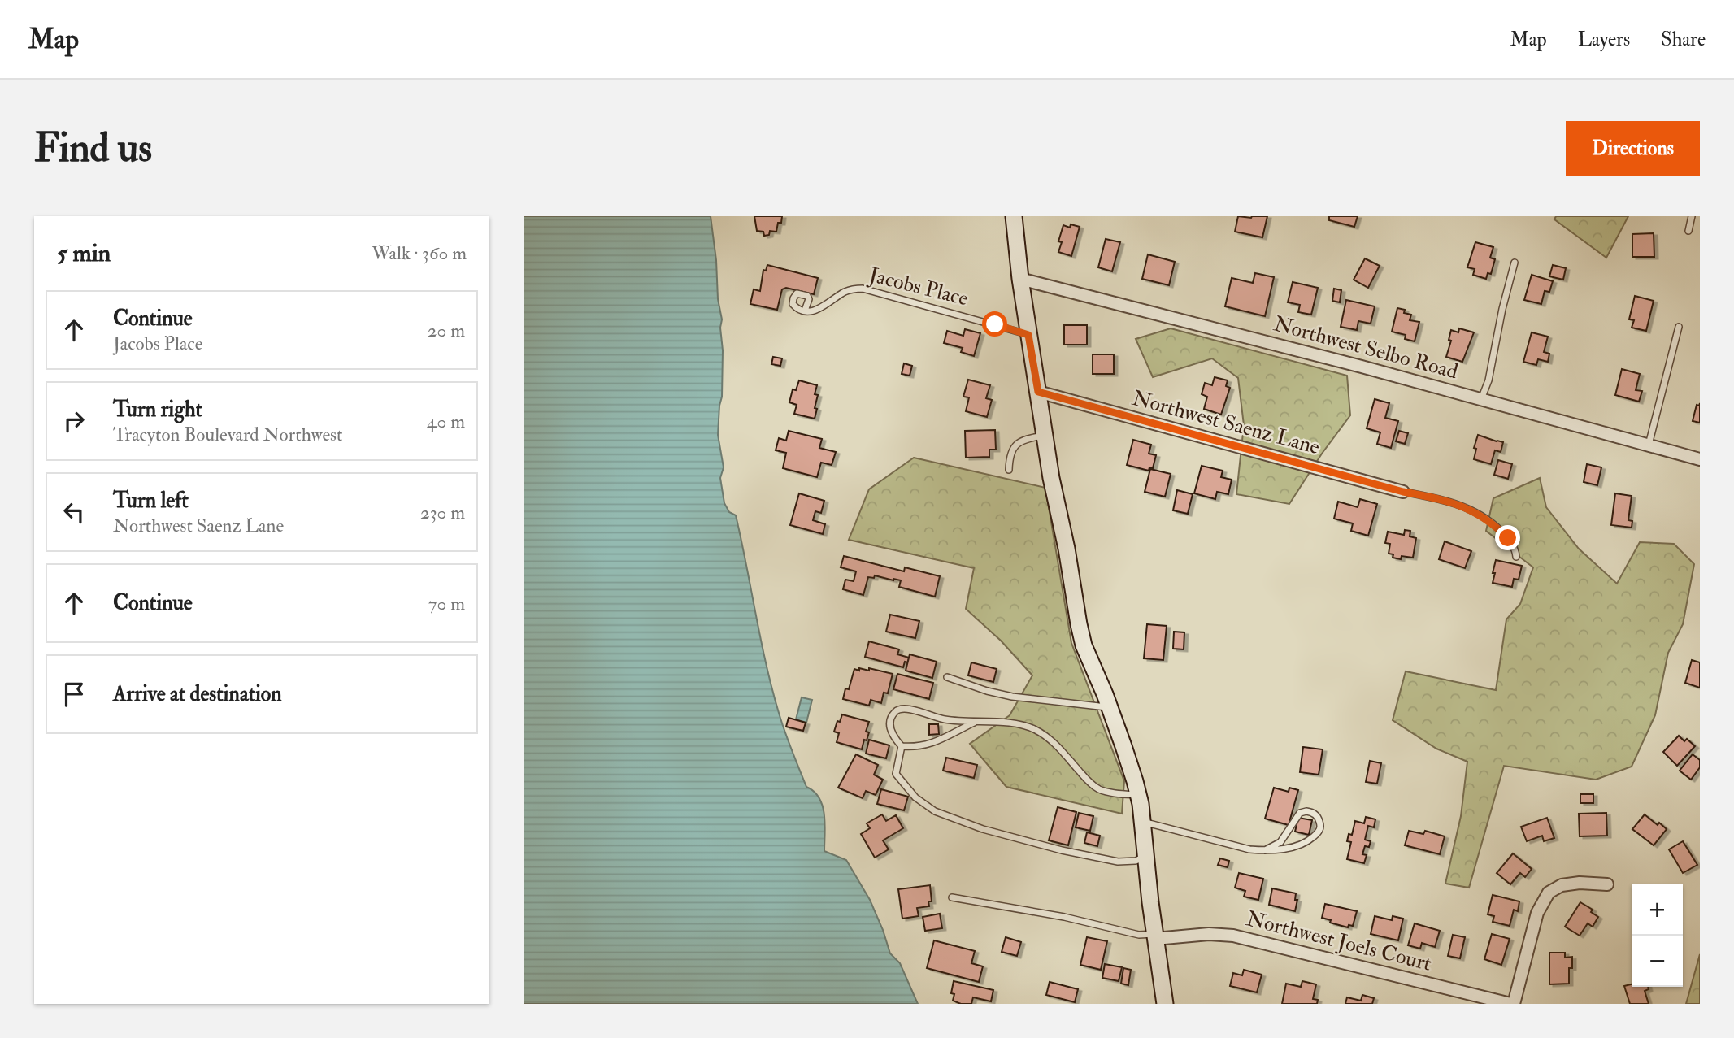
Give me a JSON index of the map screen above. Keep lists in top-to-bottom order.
{
  "streets": {
    "street": ["Northwest Selbo Road", "Northwest Saenz Lane", "Northwest Joels Court"],
    "lane": ["Jacobs Place"]
  },
  "page": {
    "header": "Map",
    "nav": ["Map", "Layers", "Share"],
    "buttons": "Directions",
    "title": "Find us",
    "heading": ["5 min", "Walk · 360 m"],
    "list": [
      ["Continue", "Jacobs Place", "20 m"],
      ["Turn right", "Tracyton Boulevard Northwest", "40 m"],
      ["Turn left", "Northwest Saenz Lane", "230 m"],
      ["Continue", "70 m"],
      "Arrive at destination"
    ],
    "map_buttons": ["+", "−"]
  }
}
